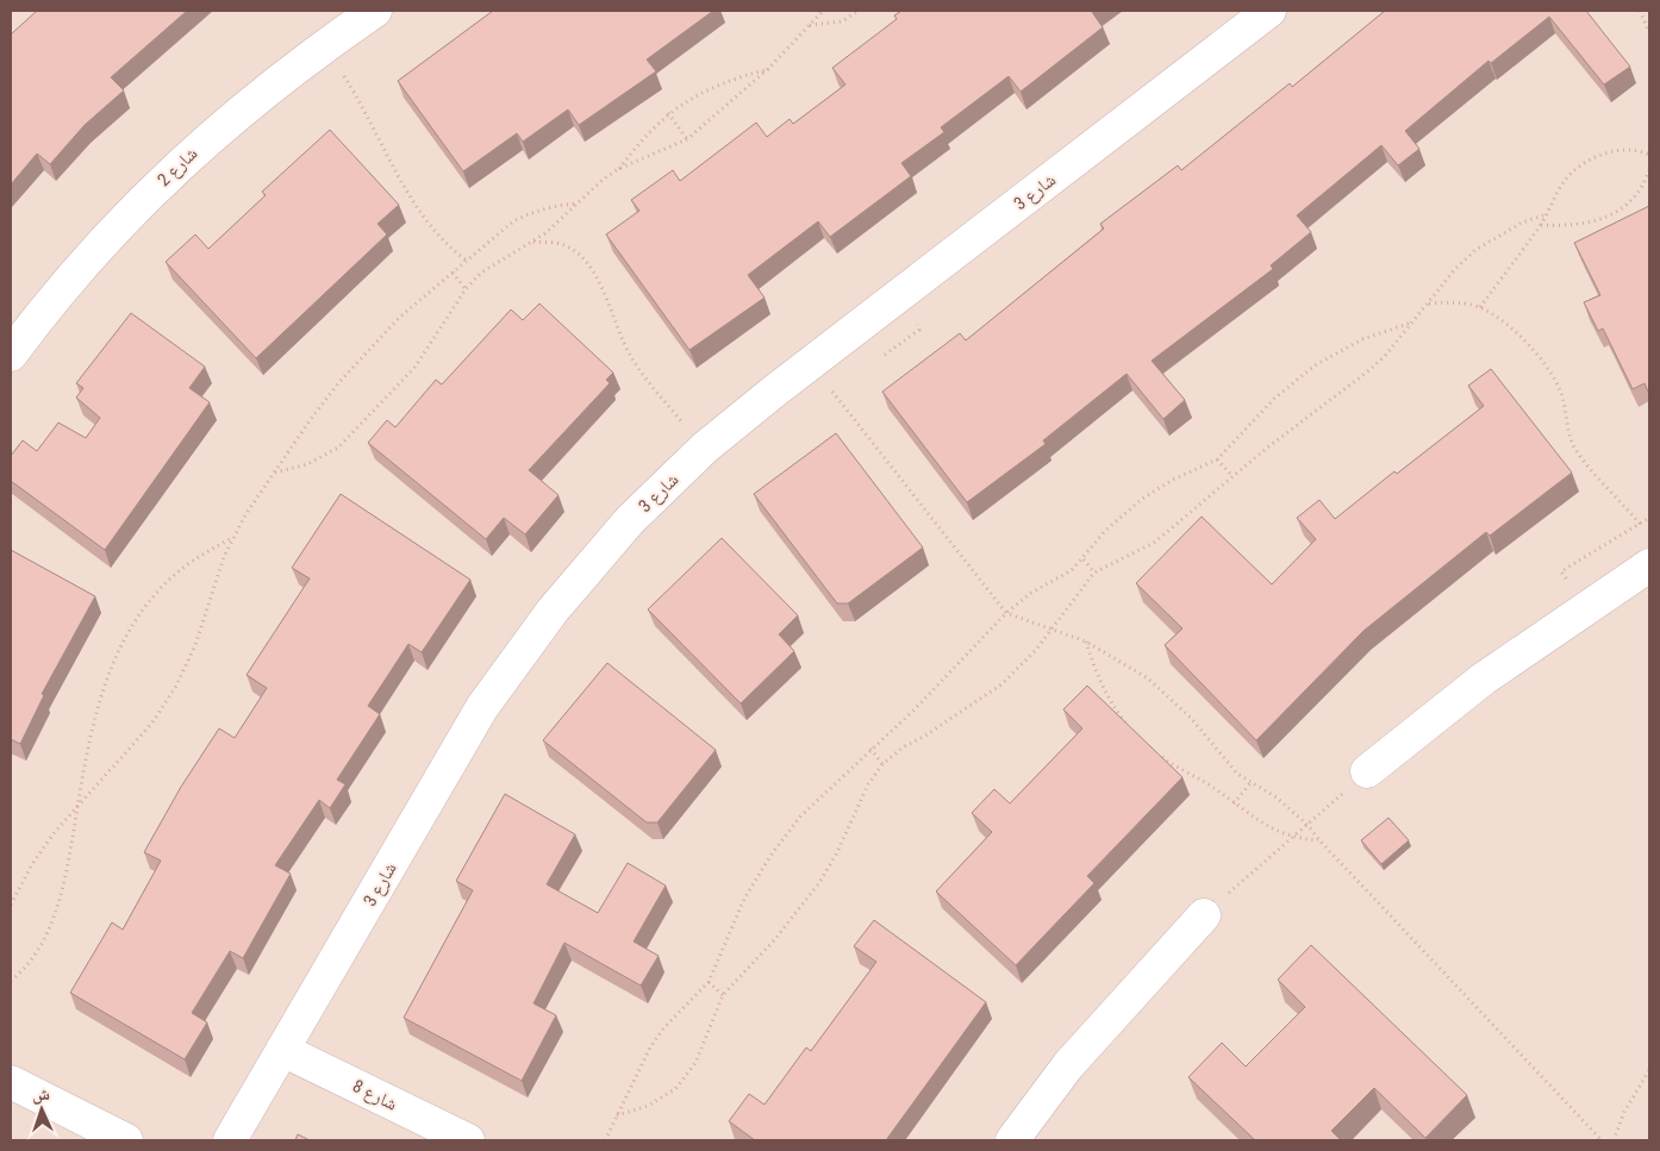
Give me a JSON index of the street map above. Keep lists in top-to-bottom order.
{
  "streets": {
    "street": ["شارع 2", "شارع 3", "شارع 8"]
  },
  "crossings": [
    ["شارع 3", "شارع 8"]
  ],
  "north": "top"
}
